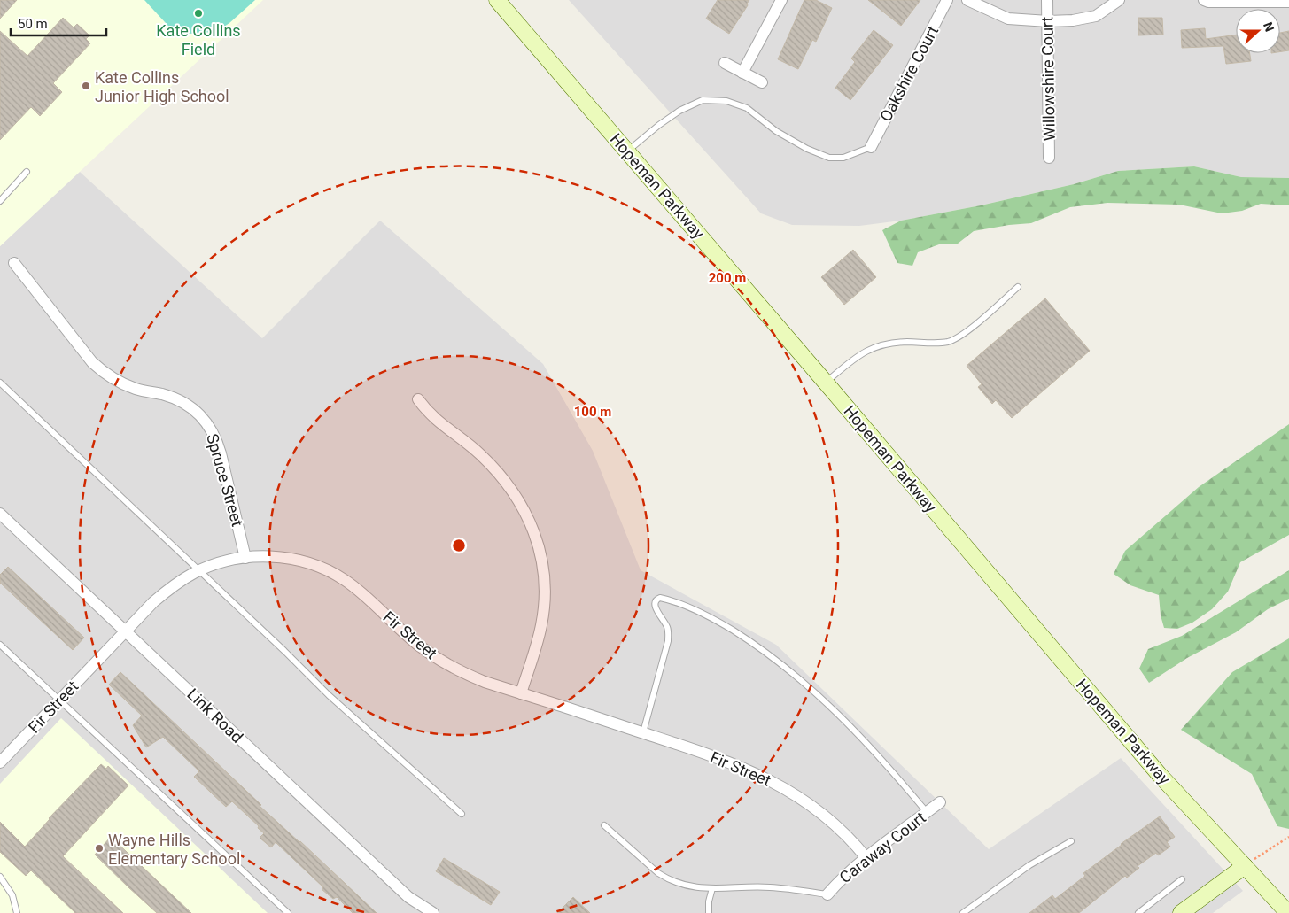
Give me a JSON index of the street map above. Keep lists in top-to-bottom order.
{
  "streets": {
    "main road": ["Hopeman Parkway"],
    "street": [
      "Oakshire Court",
      "Willowshire Court",
      "Spruce Street",
      "Fir Street",
      "Link Road",
      "Caraway Court"
    ]
  },
  "crossings": [
    ["Spruce Street", "Fir Street"],
    ["Fir Street", "Link Road"],
    ["Fir Street", "Caraway Court"]
  ],
  "places": ["Kate Collins Field", "Kate Collins Junior High School", "Wayne Hills Elementary School"],
  "scale_bar": "50 m",
  "north": "right",
  "rings": ["200 m", "100 m"]
}
